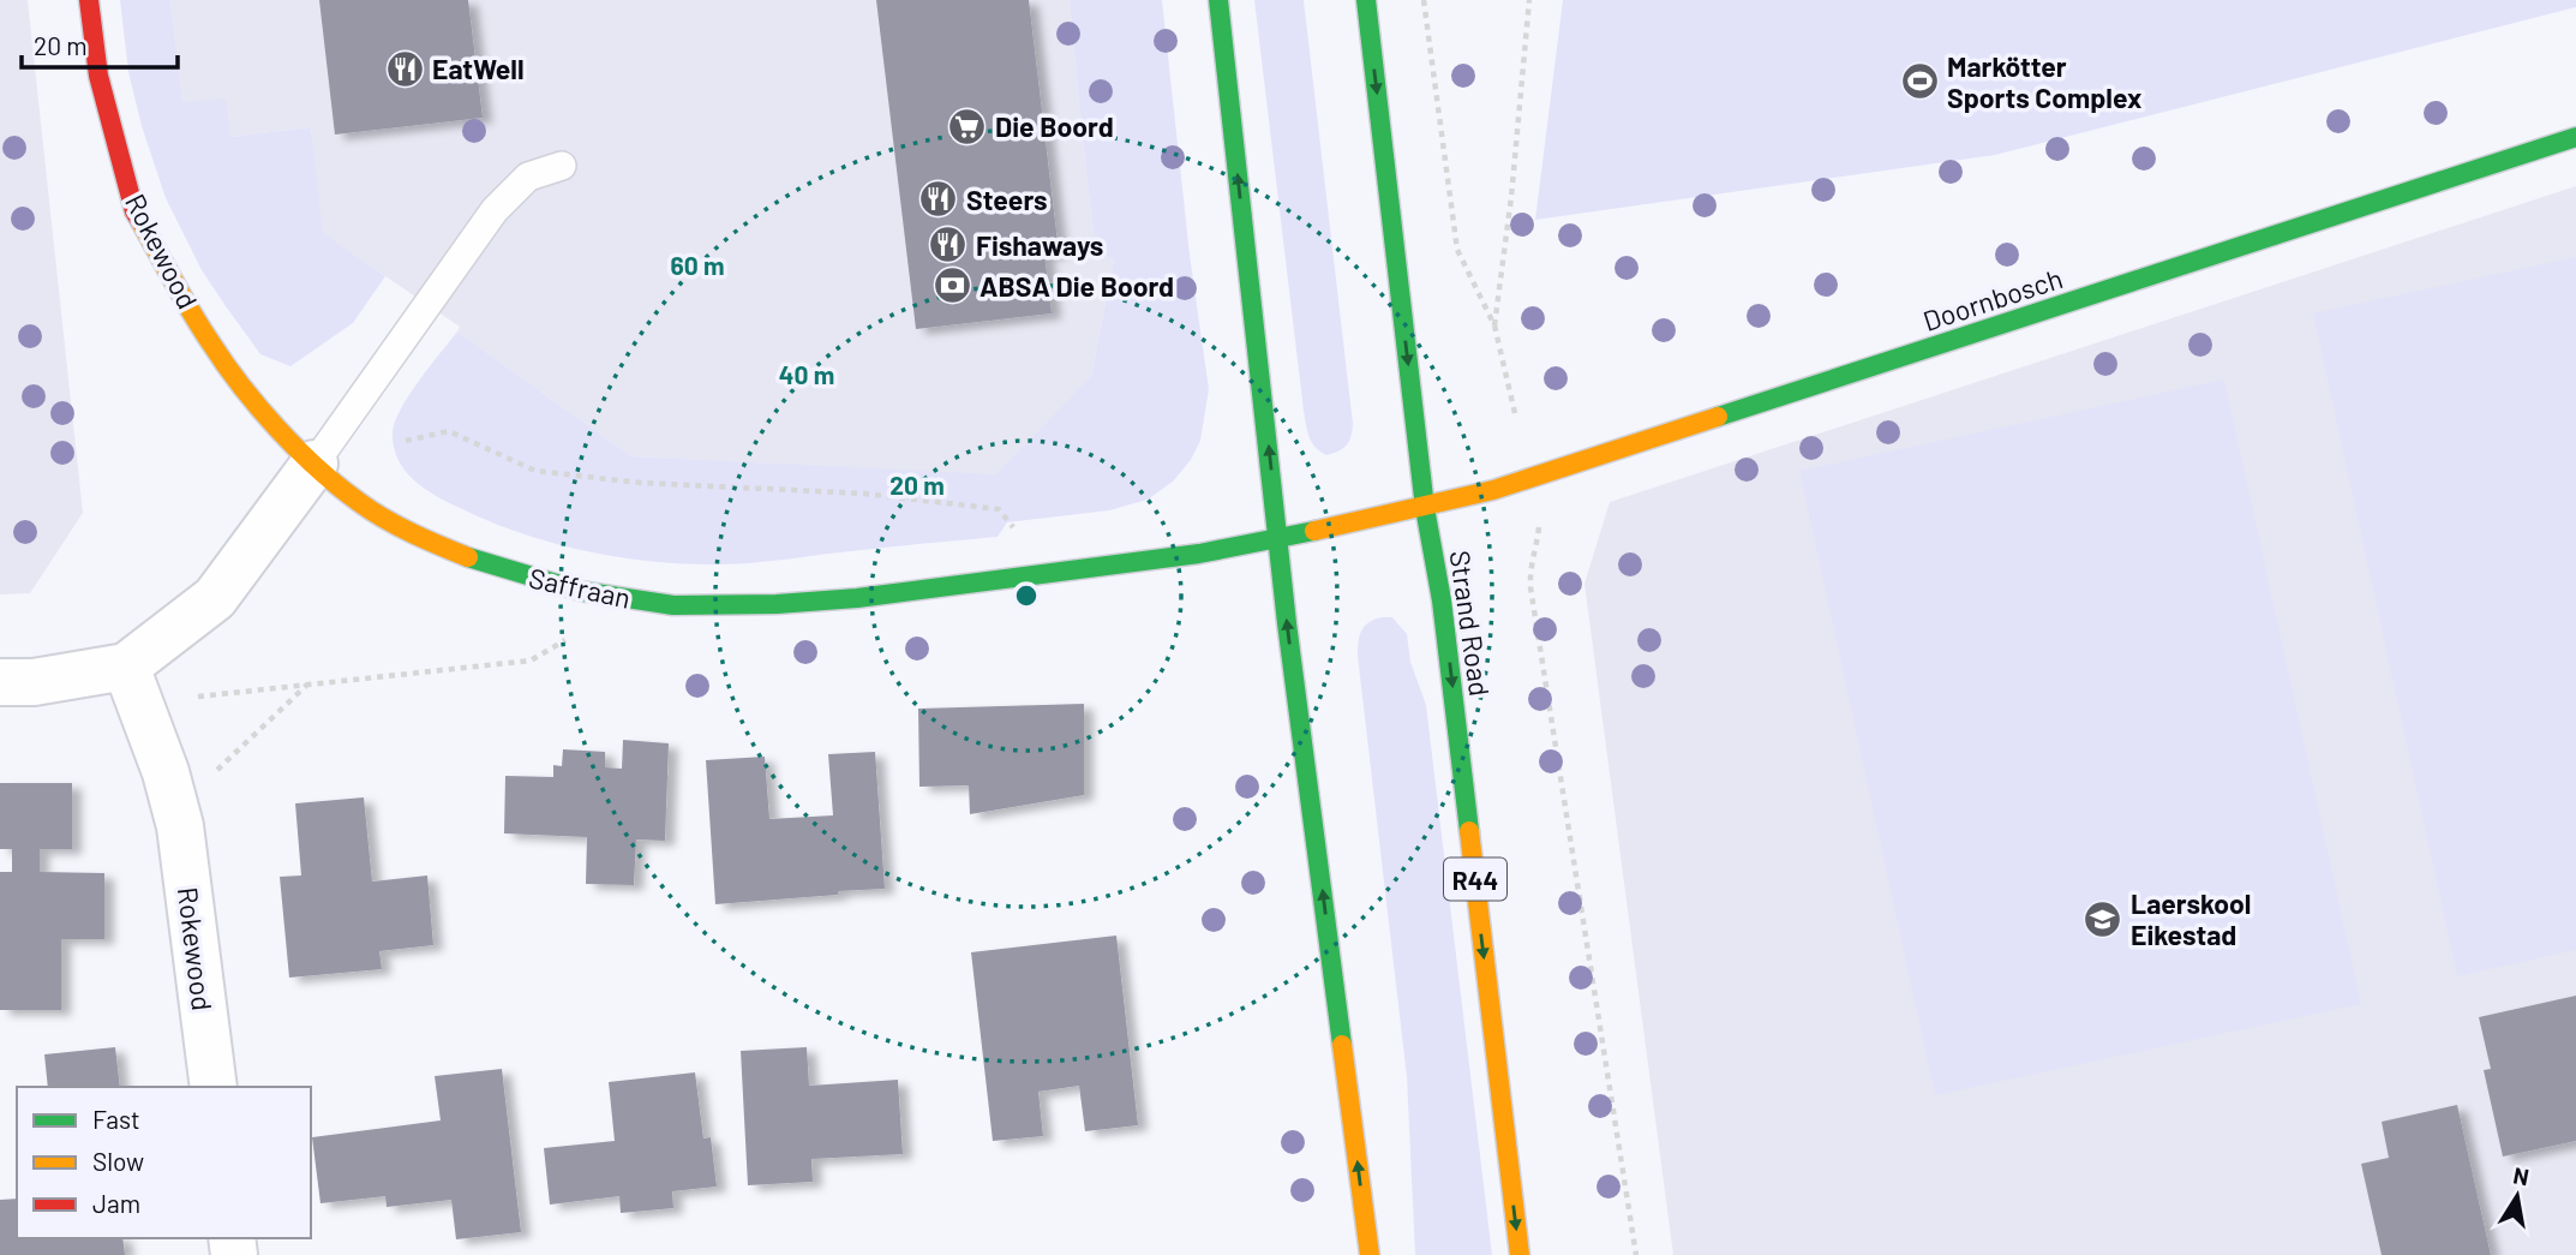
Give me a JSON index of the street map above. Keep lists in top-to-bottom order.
{
  "streets": {
    "street": [
      "Rokewood",
      "Doornbosch",
      "Saffraan",
      "Strand Road",
      "R44"
    ]
  },
  "crossings": [
    ["Rokewood", "Saffraan"],
    ["Doornbosch", "Saffraan"],
    ["Doornbosch", "Strand Road"]
  ],
  "places": {
    "restaurant": ["EatWell", "Steers", "Fishaways"],
    "sports": ["Markötter Sports Complex"],
    "supermarket": ["Die Boord"],
    "bank": ["ABSA Die Boord"],
    "school or university": ["Laerskool Eikestad"]
  },
  "legend": ["Fast", "Slow", "Jam"],
  "scale_bar": "20 m",
  "north": "top",
  "rings": ["60 m", "40 m", "20 m"]
}
